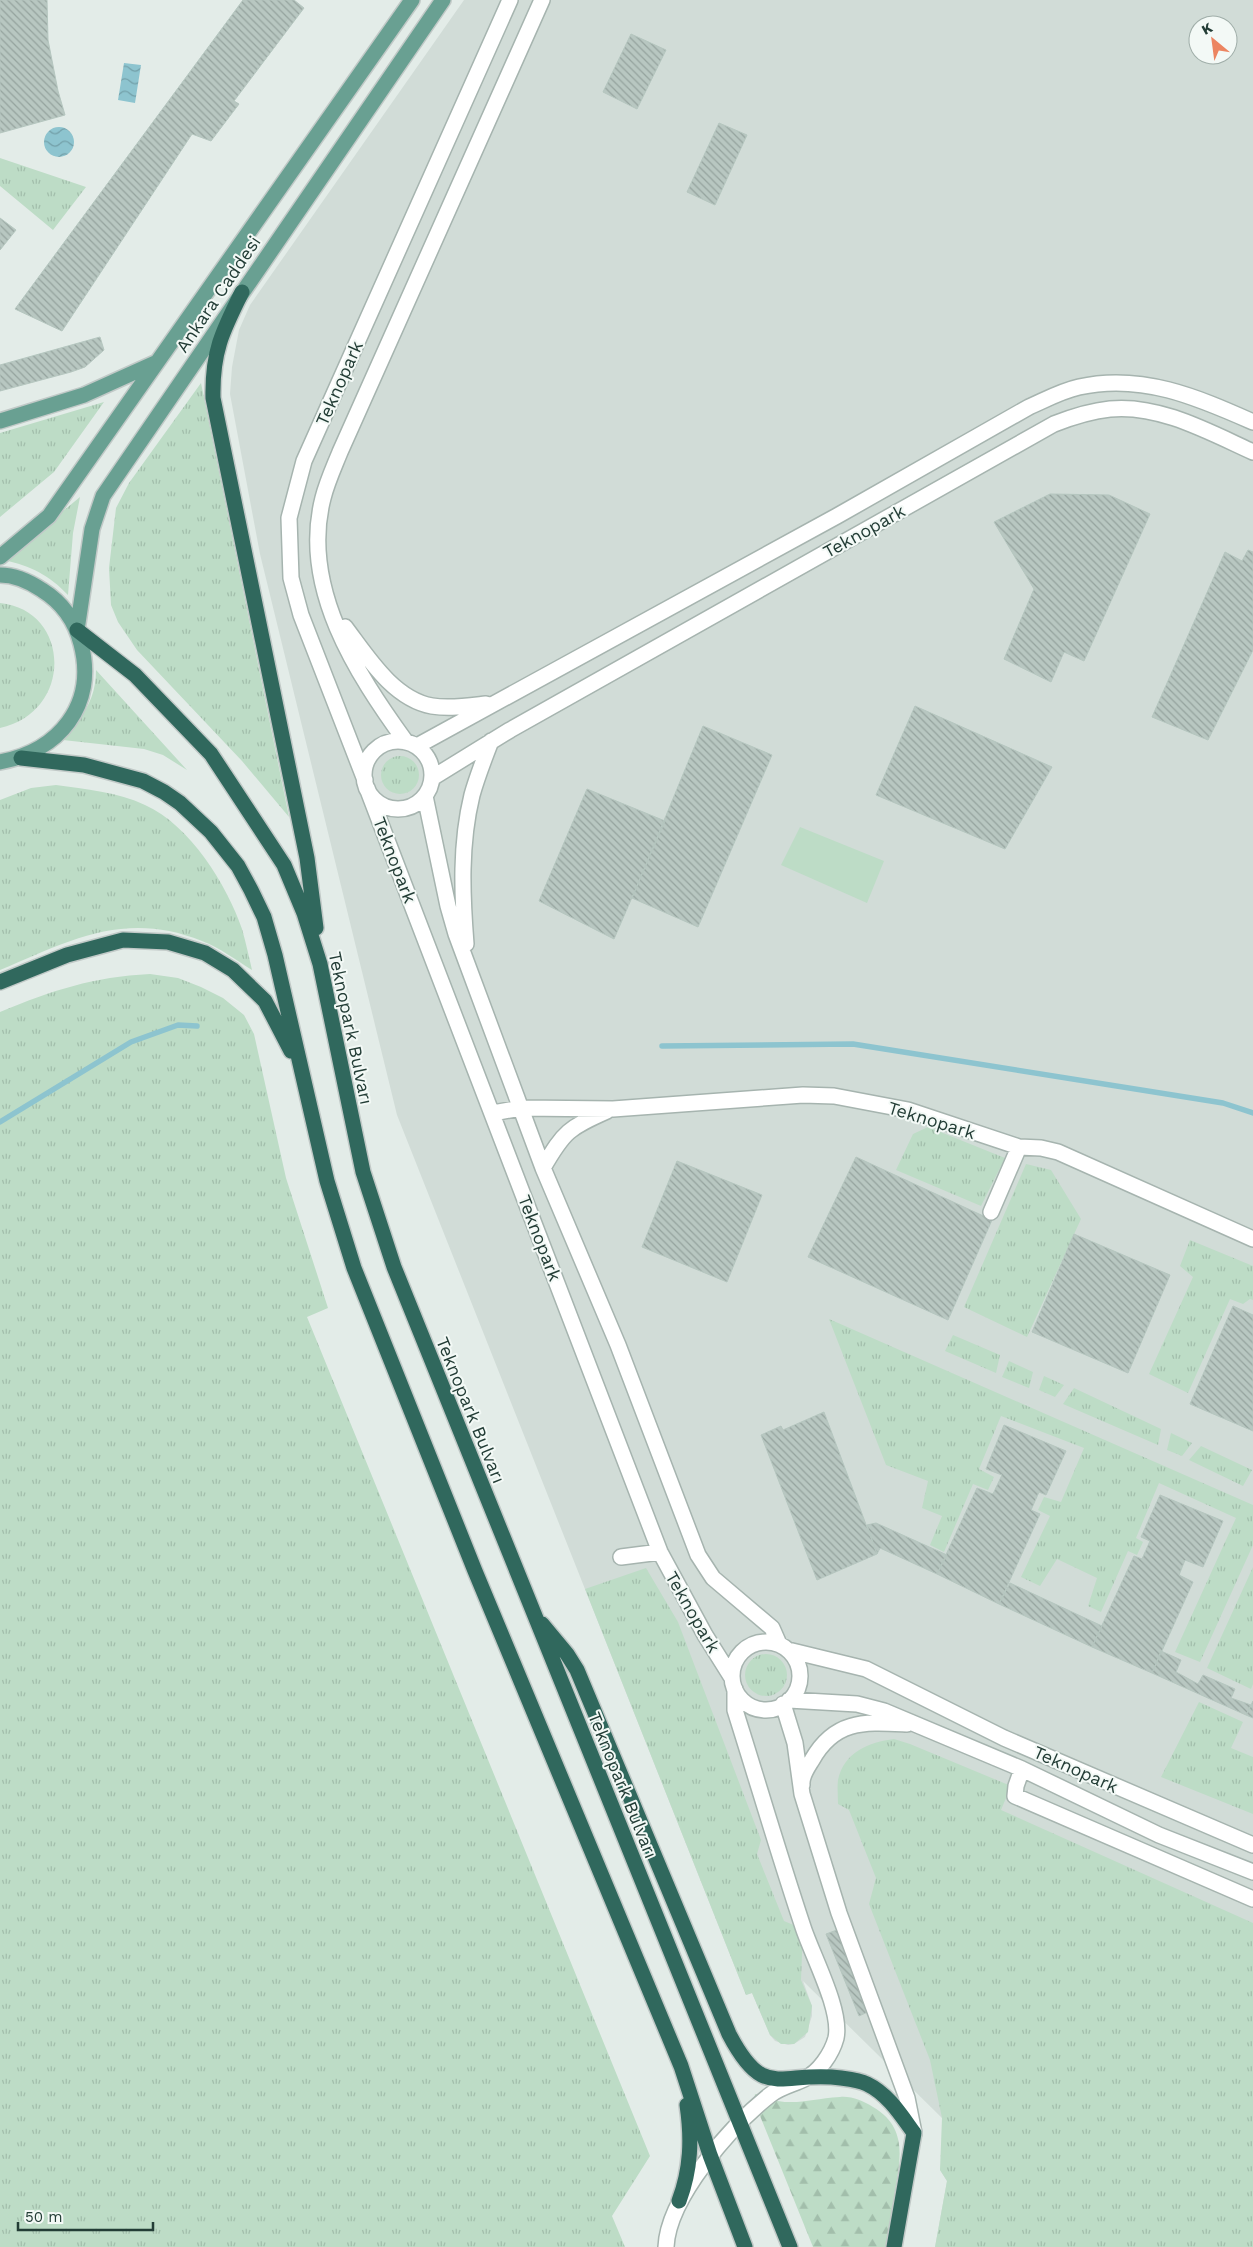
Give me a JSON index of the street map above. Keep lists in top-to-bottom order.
{
  "streets": {
    "highway": ["Teknopark Bulvarı"],
    "main road": ["Ankara Caddesi"],
    "street": ["Teknopark"]
  },
  "crossings": [
    ["Ankara Caddesi", "Teknopark Bulvarı"]
  ],
  "scale_bar": "50 m",
  "north": "top left"
}
